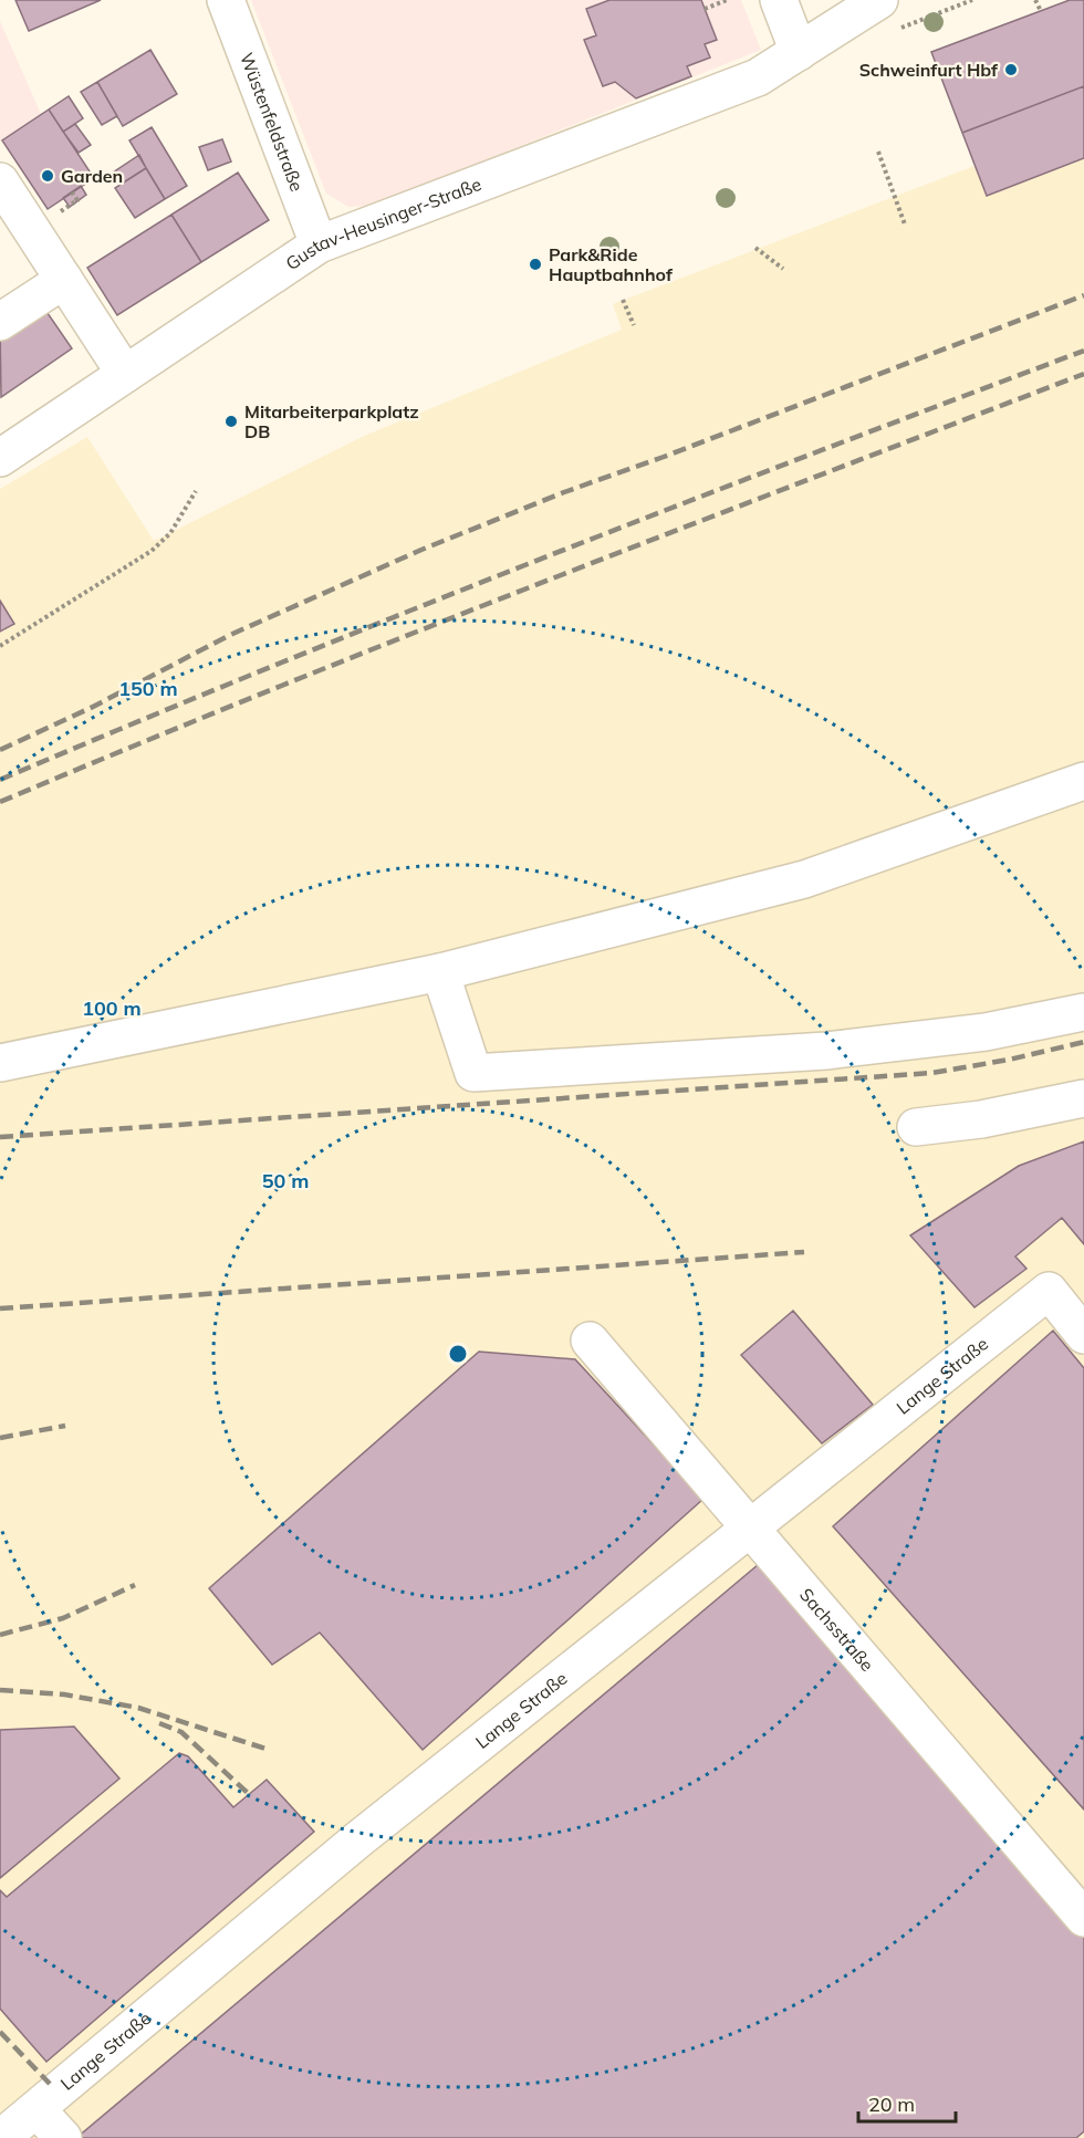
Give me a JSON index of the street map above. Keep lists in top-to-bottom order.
{
  "streets": {
    "street": [
      "Wüstenfeldstraße",
      "Gustav-Heusinger-Straße",
      "Lange Straße",
      "Sachsstraße"
    ]
  },
  "crossings": [
    ["Wüstenfeldstraße", "Gustav-Heusinger-Straße"],
    ["Lange Straße", "Sachsstraße"]
  ],
  "places": [
    "Schweinfurt Hbf",
    "Garden",
    "Park&Ride Hauptbahnhof",
    "Mitarbeiterparkplatz DB"
  ],
  "scale_bar": "20 m",
  "rings": ["150 m", "100 m", "50 m"]
}
